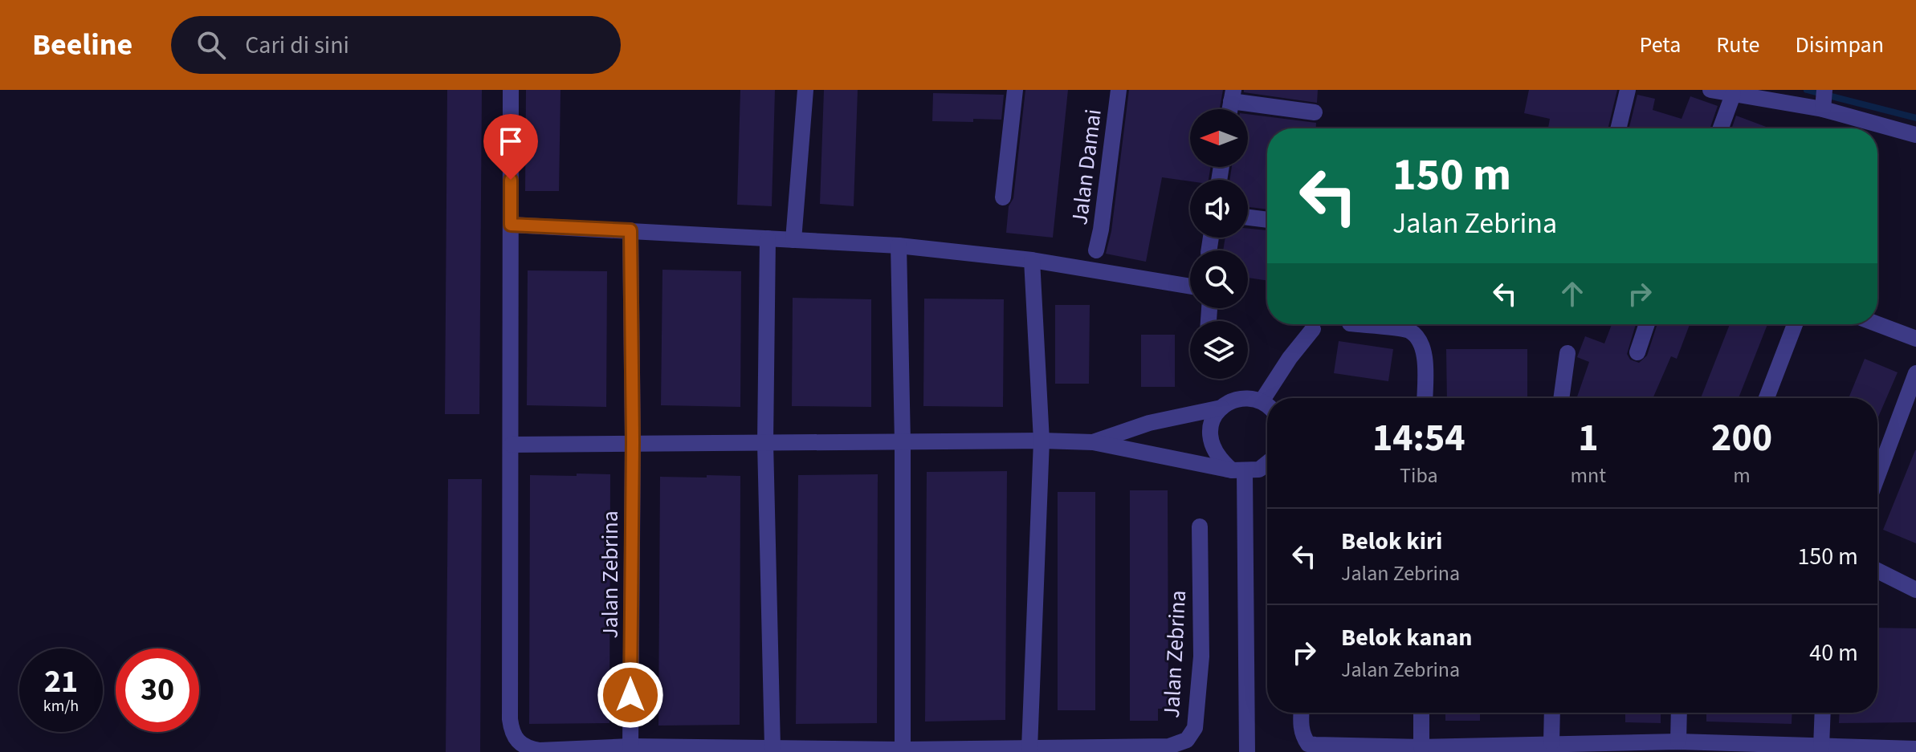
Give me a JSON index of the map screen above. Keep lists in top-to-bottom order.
{
  "streets": {
    "street": ["Jalan Damai", "Jalan Zebrina"]
  },
  "north": "left",
  "page": {
    "header": "Beeline",
    "search": "Cari di sini",
    "nav": ["Peta", "Rute", "Disimpan"],
    "turn": ["150 m", "Jalan Zebrina"],
    "eta": [
      "14:54",
      "Tiba",
      "1",
      "mnt",
      "200",
      "m"
    ],
    "list": [
      {
        "name": "Belok kiri",
        "note": "Jalan Zebrina",
        "value": "150 m"
      },
      {
        "name": "Belok kanan",
        "note": "Jalan Zebrina",
        "value": "40 m"
      }
    ],
    "speed": "21 km/h",
    "limit": "30"
  }
}
